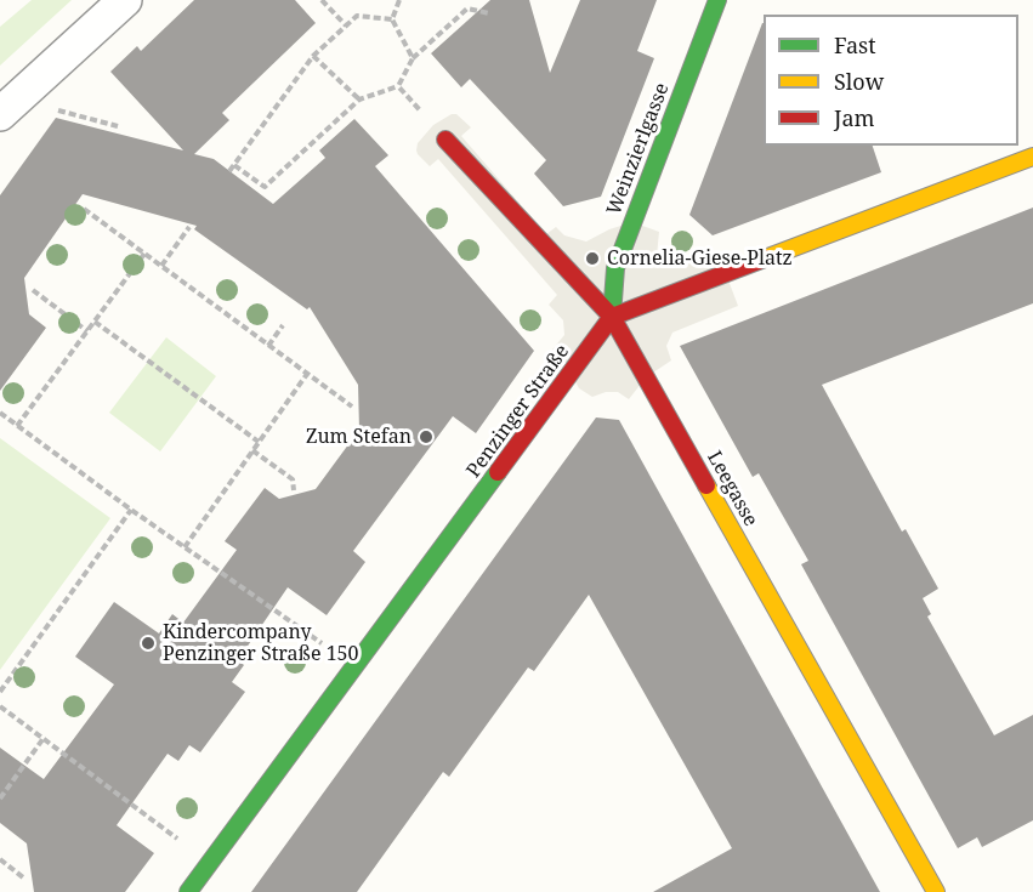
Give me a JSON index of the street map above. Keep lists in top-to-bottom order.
{
  "streets": {
    "street": ["Weinzierlgasse", "Penzinger Straße", "Leegasse"]
  },
  "crossings": [
    ["Weinzierlgasse", "Penzinger Straße"],
    ["Weinzierlgasse", "Leegasse"],
    ["Penzinger Straße", "Leegasse"]
  ],
  "places": ["Cornelia-Giese-Platz", "Zum Stefan", "Kindercompany Penzinger Straße 150"],
  "legend": ["Fast", "Slow", "Jam"]
}
